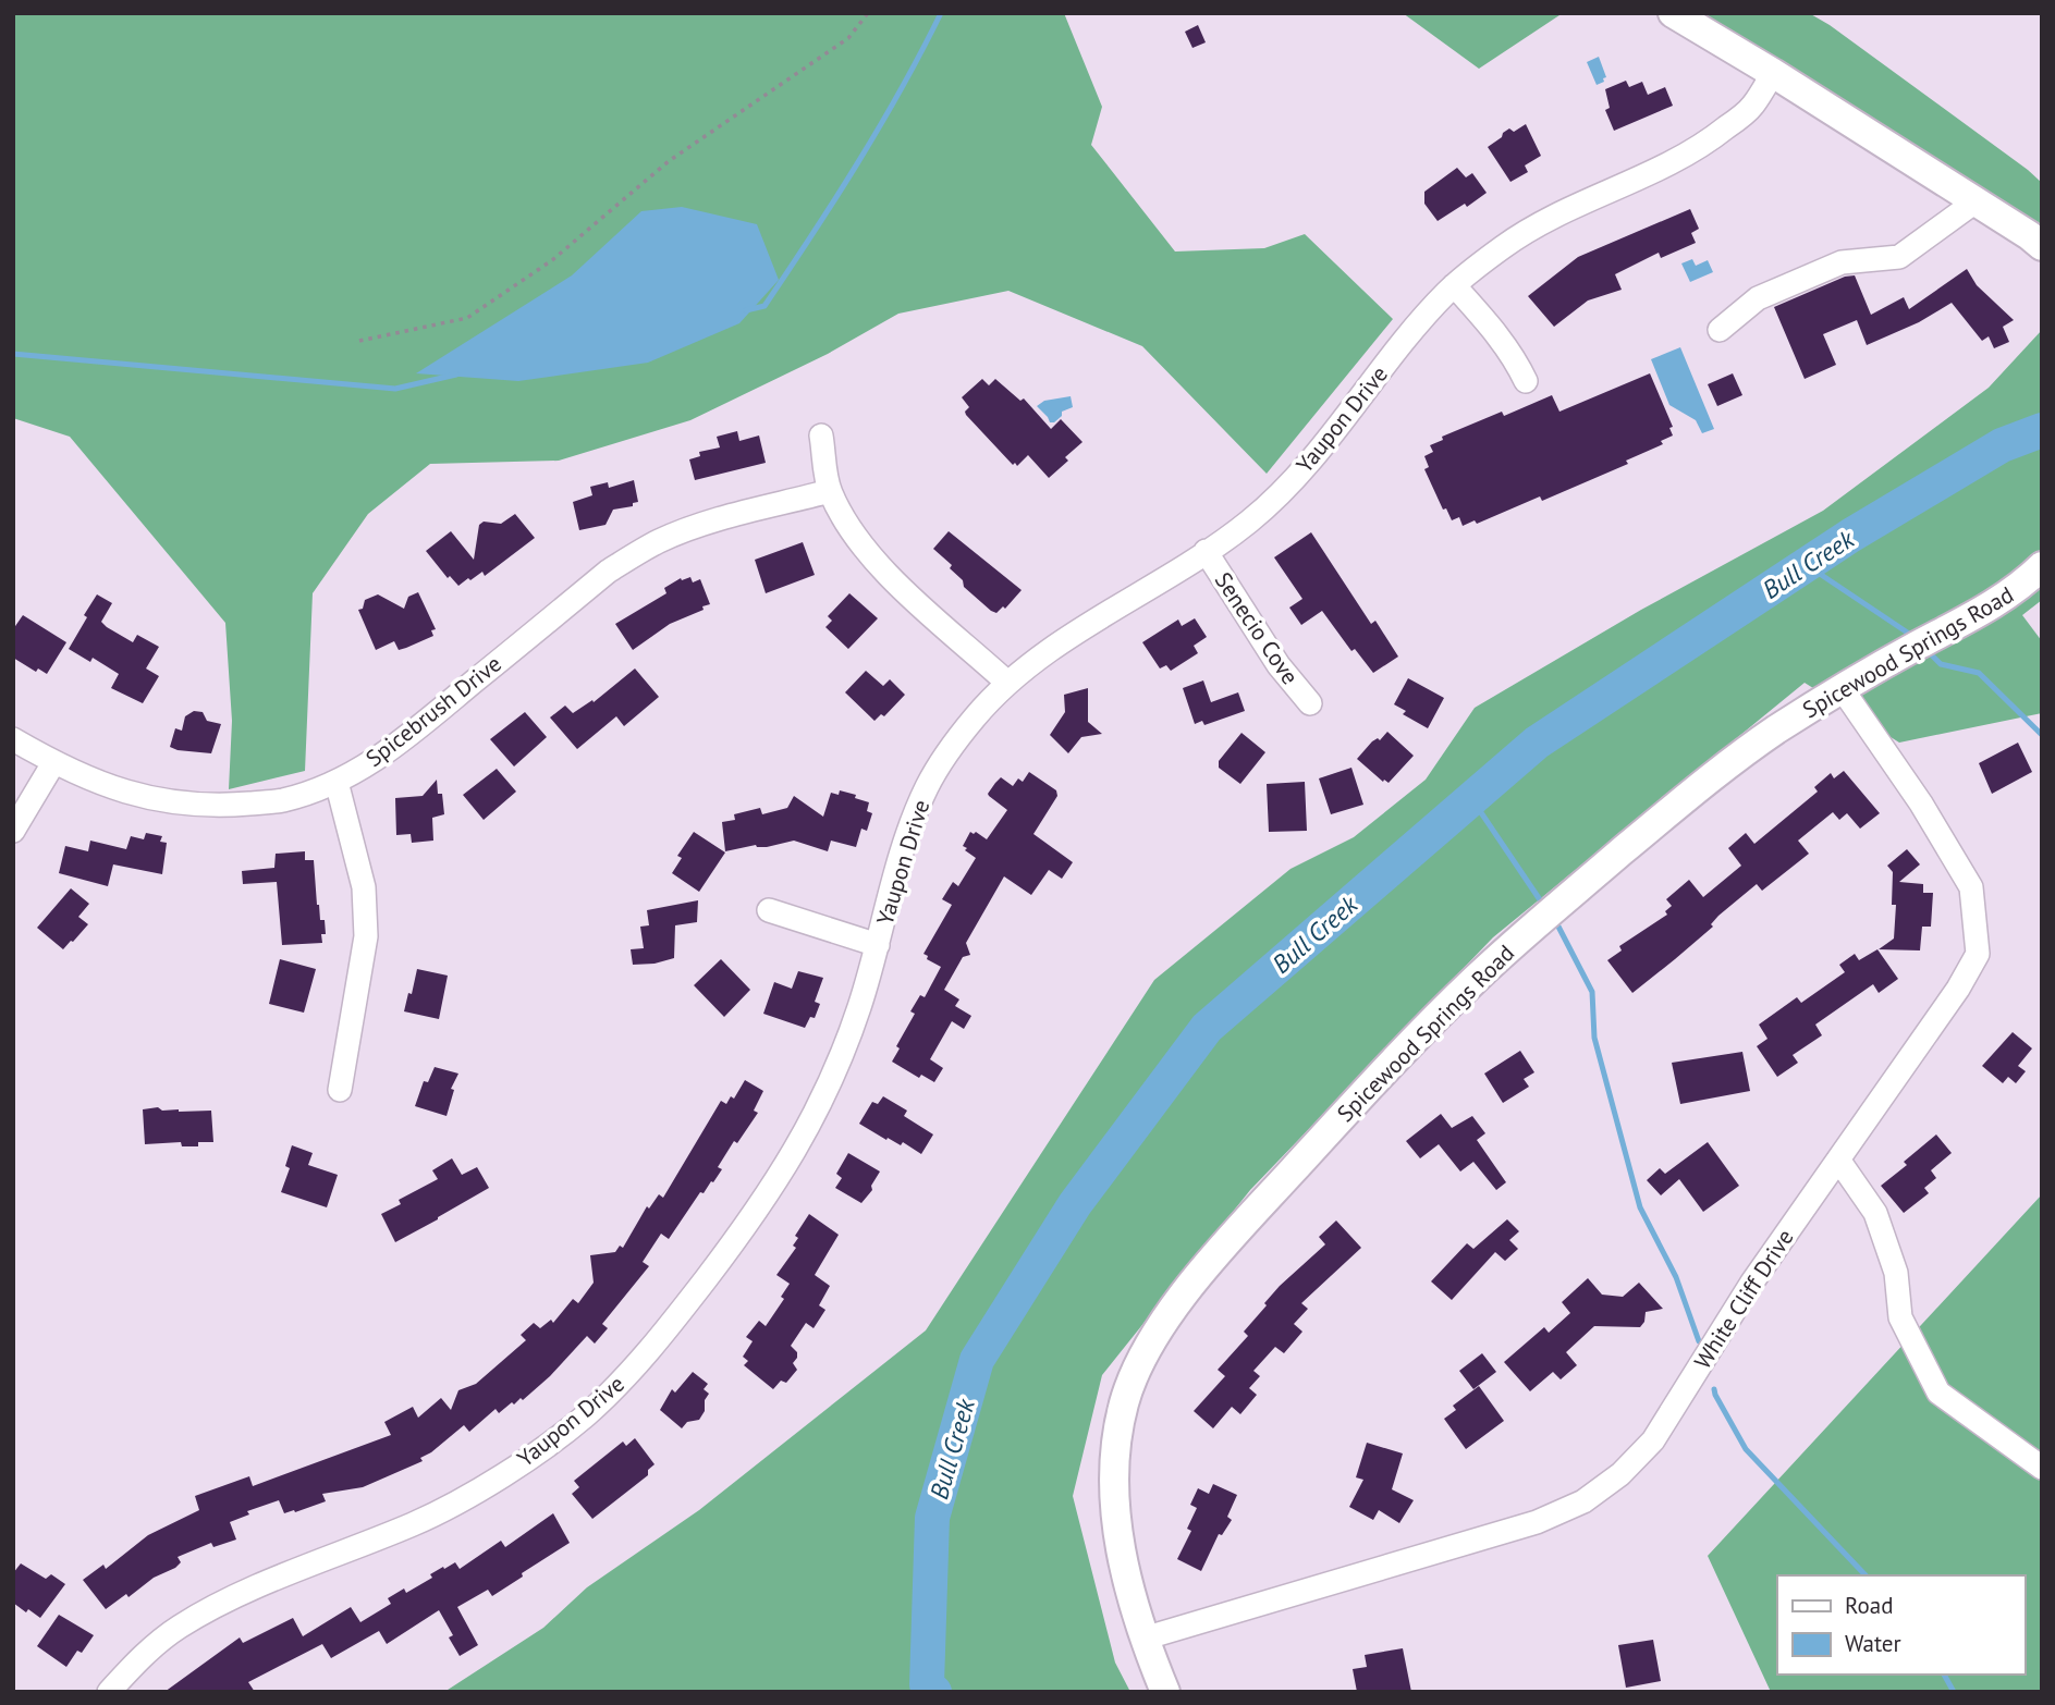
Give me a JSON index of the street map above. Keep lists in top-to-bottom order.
{
  "streets": {
    "main road": ["Spicewood Springs Road"],
    "street": [
      "Yaupon Drive",
      "Senecio Cove",
      "Spicebrush Drive",
      "White Cliff Drive"
    ]
  },
  "crossings": [
    ["Yaupon Drive", "Senecio Cove"],
    ["Spicewood Springs Road", "White Cliff Drive"]
  ],
  "water": ["Bull Creek"],
  "legend": ["Road", "Water"]
}
